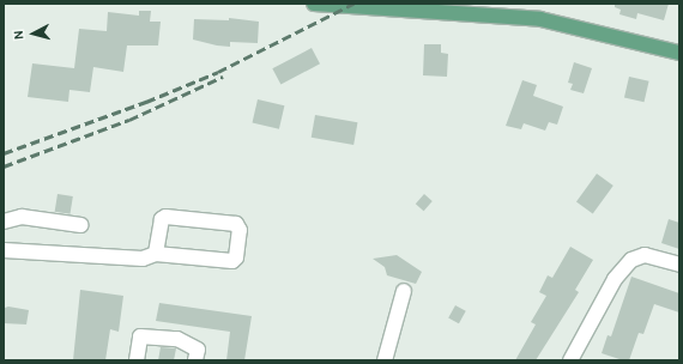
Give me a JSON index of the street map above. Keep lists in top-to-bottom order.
{
  "north": "left"
}
